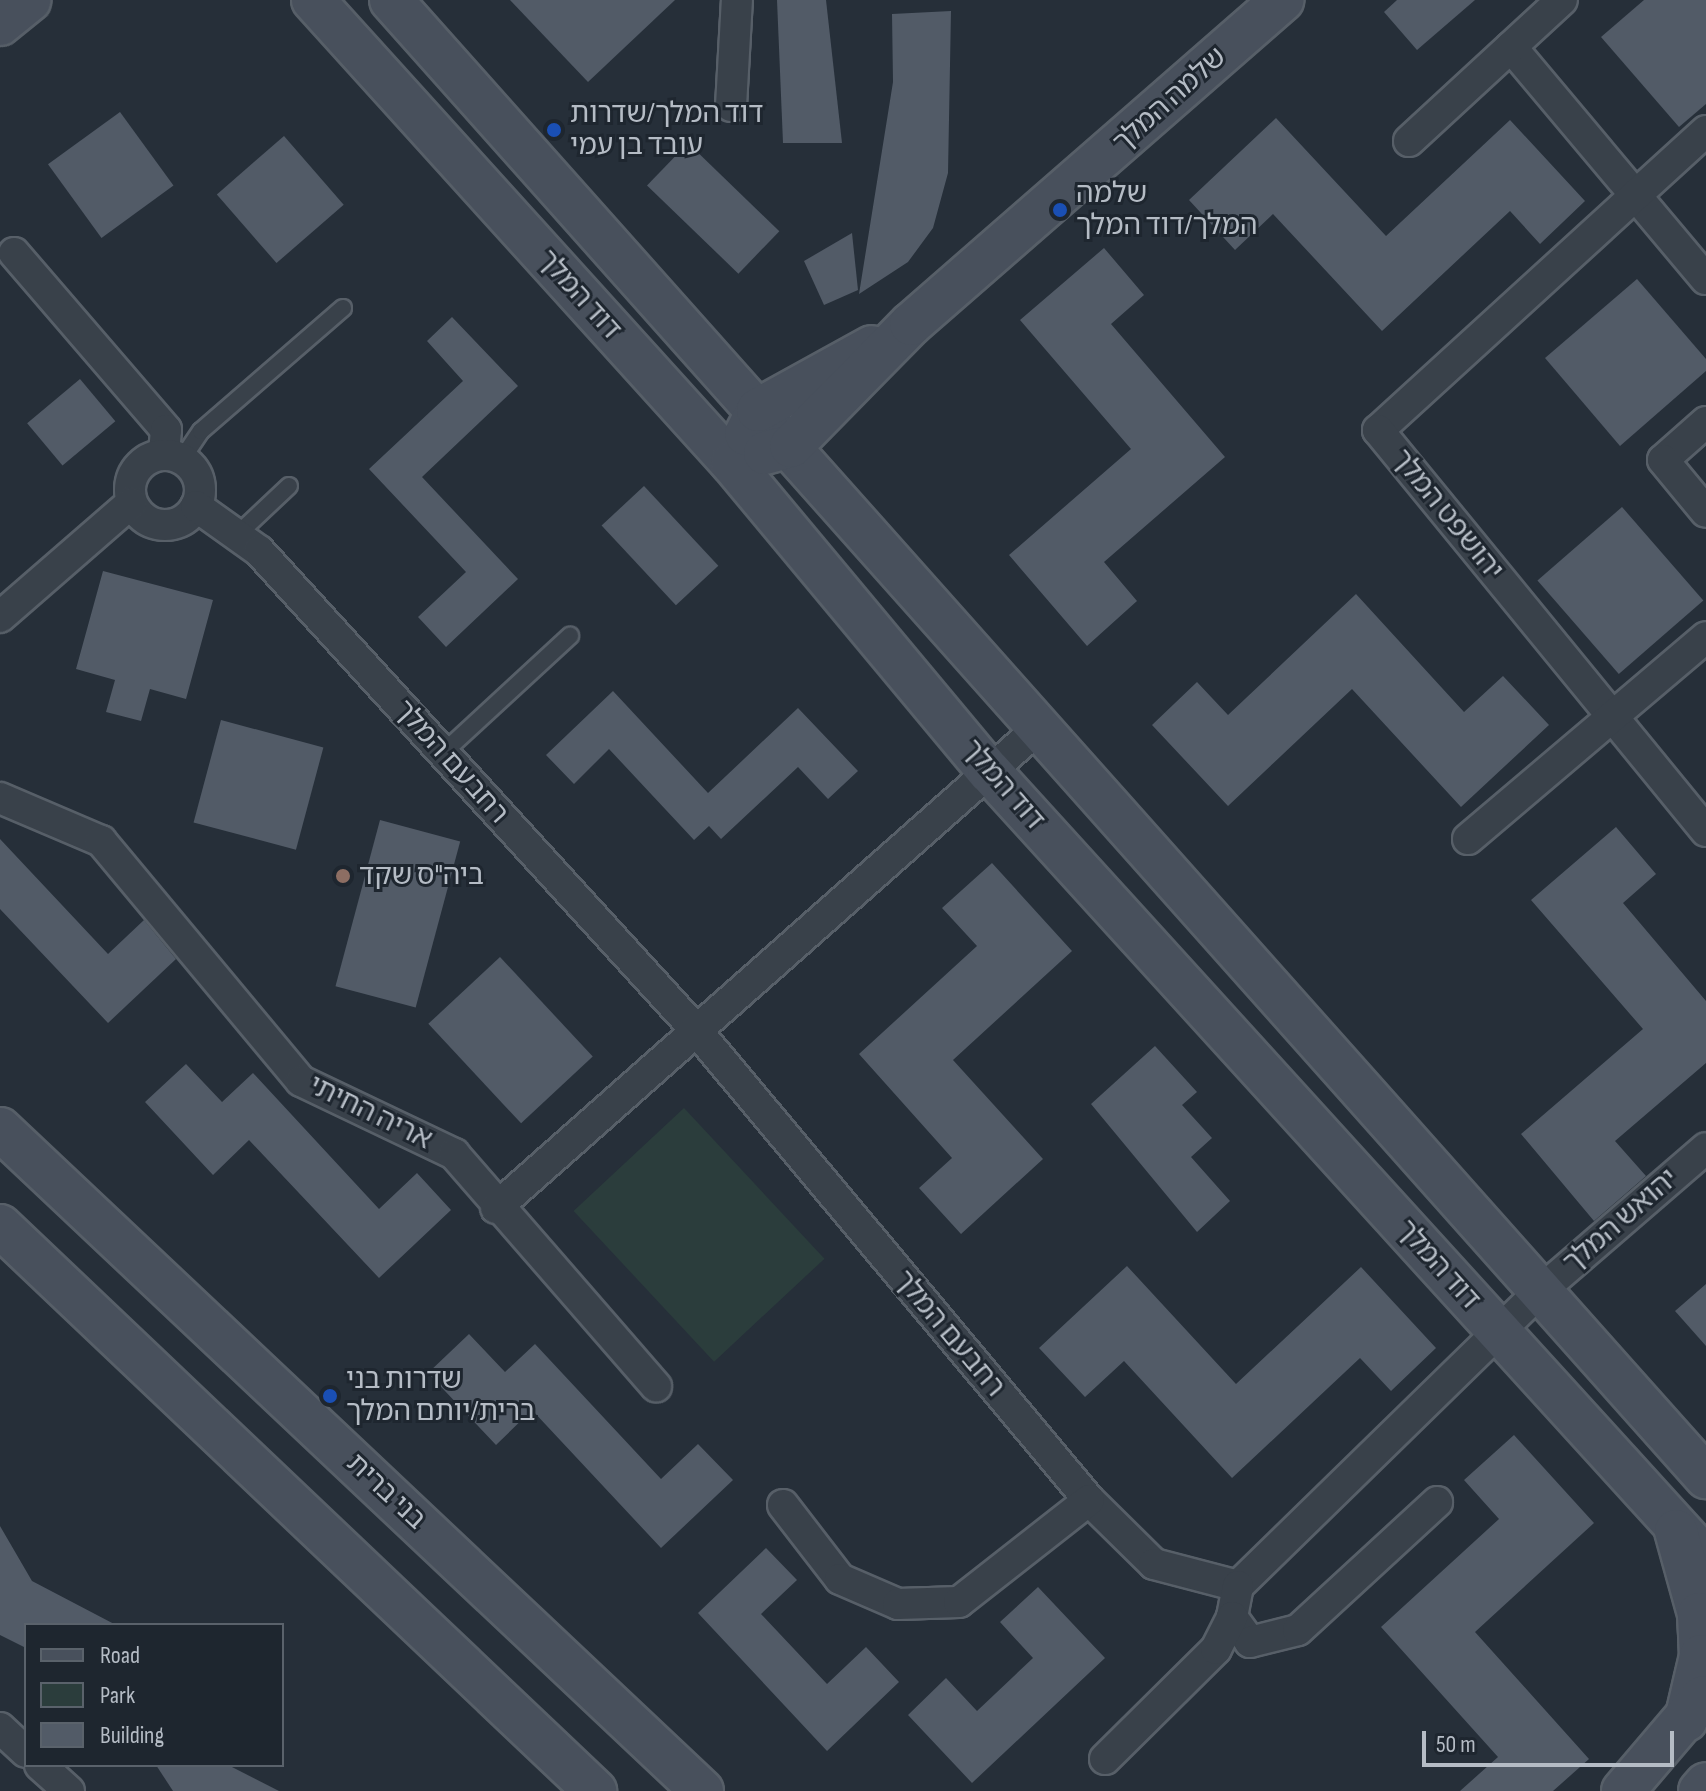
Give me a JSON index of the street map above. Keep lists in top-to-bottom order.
{
  "streets": {
    "street": [
      "שלמה המלך",
      "דוד המלך",
      "יהושפט המלך",
      "רחבעם המלך",
      "אריה החיתי",
      "יהואש המלך",
      "בני ברית"
    ]
  },
  "crossings": [
    ["שלמה המלך", "דוד המלך"],
    ["דוד המלך", "יהואש המלך"]
  ],
  "places": [
    "דוד המלך/שדרות עובד בן עמי",
    "שלמה המלך/דוד המלך",
    "ביה\"ס שקד",
    "שדרות בני ברית/יותם המלך"
  ],
  "legend": ["Road", "Park", "Building"],
  "scale_bar": "50 m"
}
